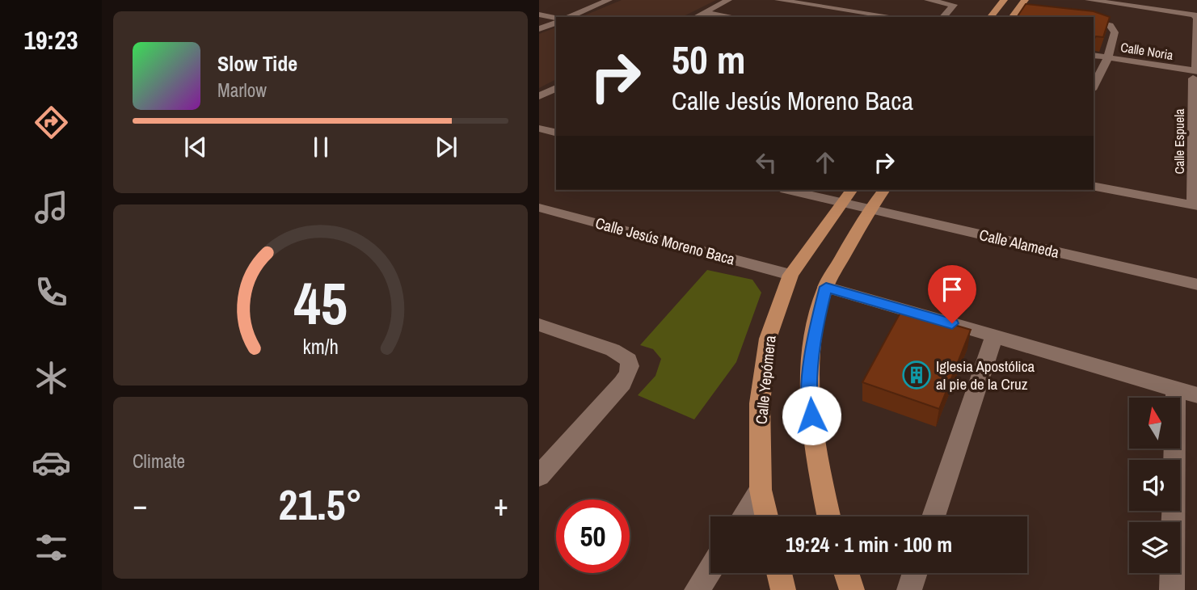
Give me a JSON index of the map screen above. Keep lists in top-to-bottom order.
{
  "streets": {
    "main road": ["Calle Yepómera"],
    "street": [
      "Calle Noria",
      "Calle Espuela",
      "Calle Jesús Moreno Baca",
      "Calle Alameda"
    ]
  },
  "crossings": [
    ["Calle Noria", "Calle Espuela"],
    ["Calle Jesús Moreno Baca", "Calle Yepómera"],
    ["Calle Alameda", "Calle Yepómera"]
  ],
  "places": {
    "building": ["Iglesia Apostólica al pie de la Cruz"]
  },
  "north": "top",
  "page": {
    "tabs": "19:23",
    "turn": ["50 m", "Calle Jesús Moreno Baca"],
    "song": ["Slow Tide", "Marlow"],
    "tile": "Climate",
    "heat": ["−", "21.5°", "+"],
    "limit": "50",
    "trip": "19:24 · 1 min · 100 m",
    "gauge": ["45", "km/h"]
  }
}
